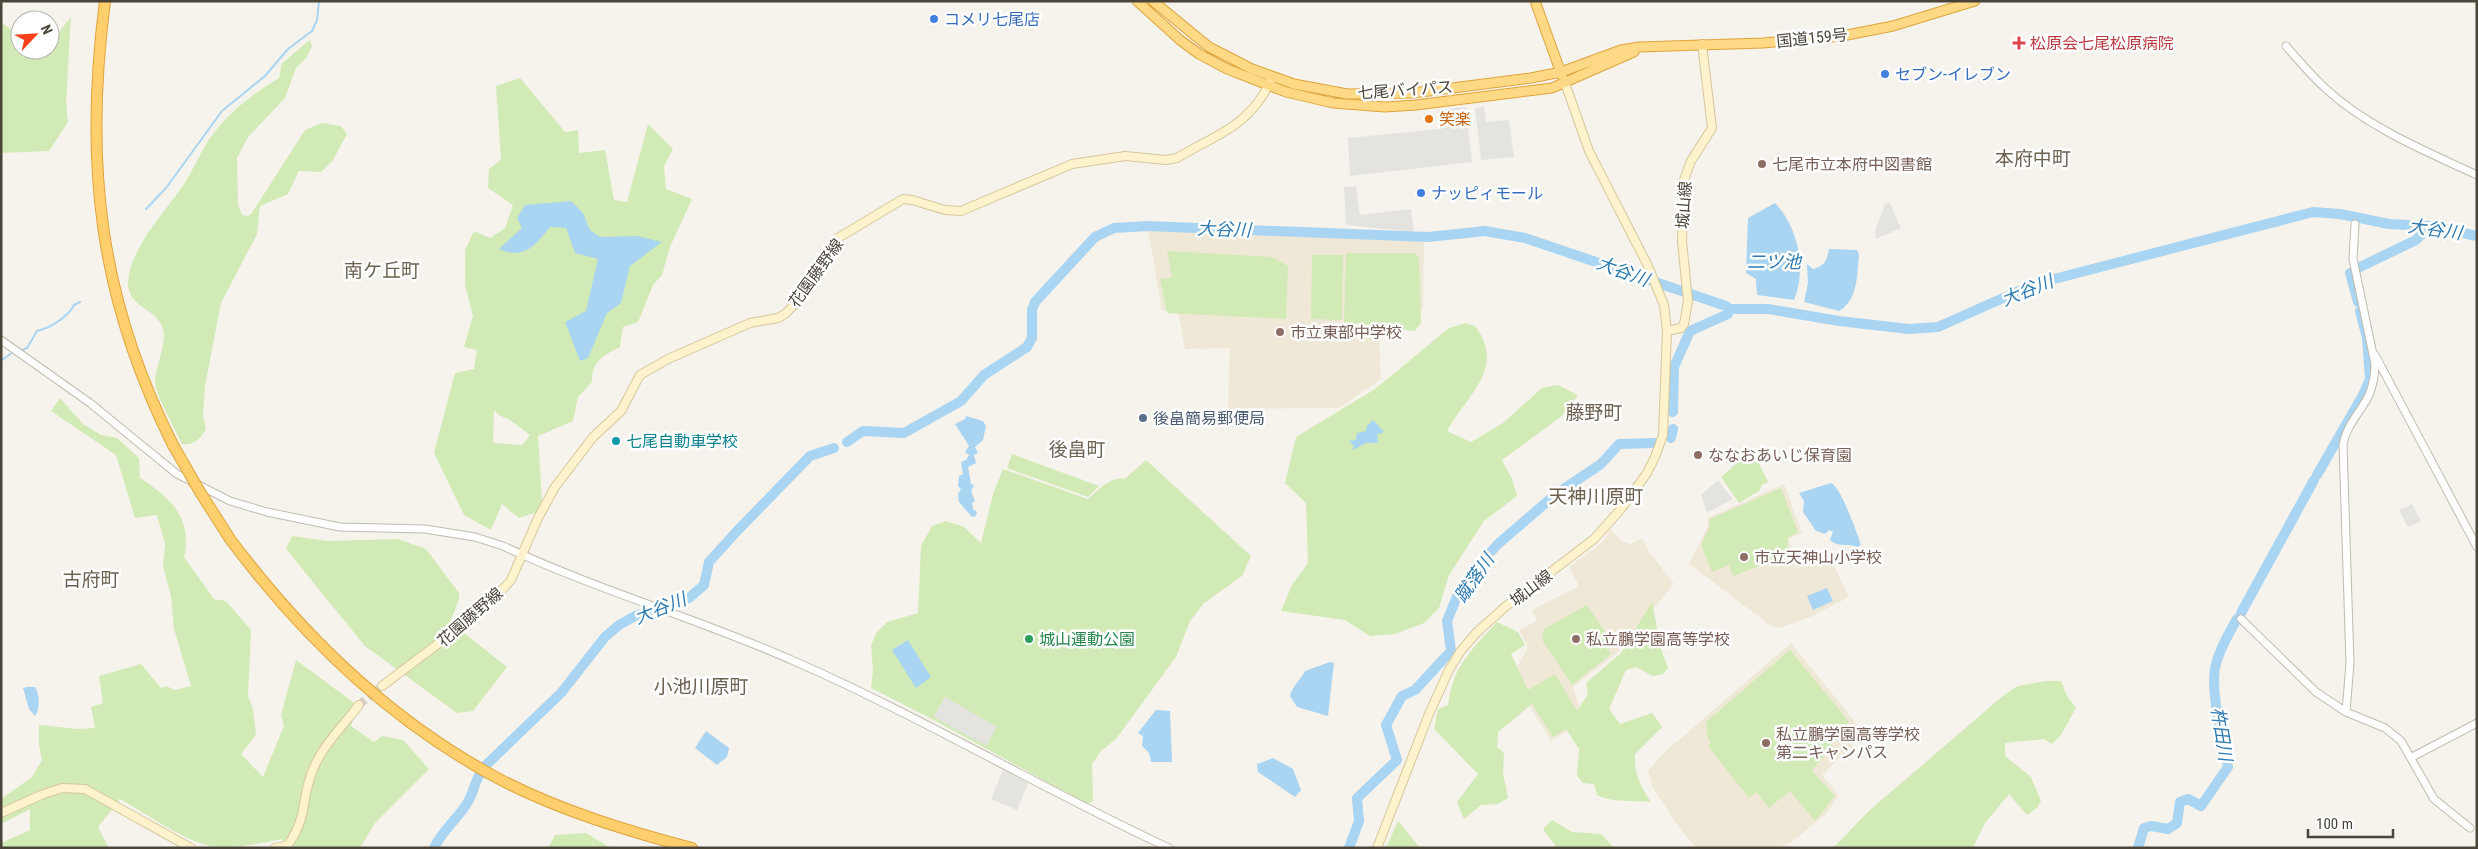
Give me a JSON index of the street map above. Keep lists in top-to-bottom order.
{
  "streets": {
    "highway": ["国道159号", "七尾バイパス"],
    "main road": ["城山線", "花園藤野線"]
  },
  "crossings": [
    ["国道159号", "七尾バイパス"],
    ["国道159号", "城山線"],
    ["七尾バイパス", "城山線"],
    ["七尾バイパス", "花園藤野線"]
  ],
  "districts": [
    "本府中町",
    "南ケ丘町",
    "藤野町",
    "後畠町",
    "天神川原町",
    "古府町",
    "小池川原町"
  ],
  "water": [
    "大谷川",
    "二ツ池",
    "蹴落川",
    "杵田川"
  ],
  "places": {
    "other": [
      "コメリ七尾店",
      "セブン-イレブン",
      "笑楽",
      "七尾市立本府中図書館",
      "ナッピィモール",
      "市立東部中学校",
      "後畠簡易郵便局",
      "七尾自動車学校",
      "ななおあいじ保育園",
      "市立天神山小学校",
      "城山運動公園",
      "私立鵬学園高等学校",
      "私立鵬学園高等学校 第二キャンパス"
    ],
    "health": ["松原会七尾松原病院"]
  },
  "scale_bar": "100 m",
  "north": "top right"
}
